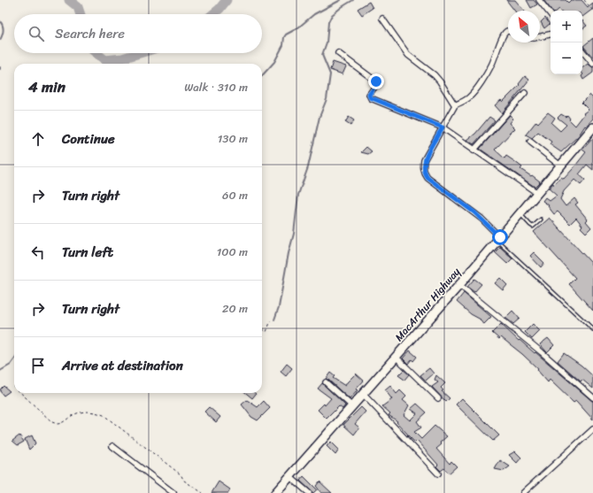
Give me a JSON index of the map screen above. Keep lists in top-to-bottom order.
{
  "streets": {
    "highway": ["MacArthur Highway"]
  },
  "north": "top left",
  "page": {
    "map_buttons": ["+", "−"],
    "search": "Search here",
    "heading": ["4 min", "Walk · 310 m"],
    "list": [
      ["Continue", "130 m"],
      ["Turn right", "60 m"],
      ["Turn left", "100 m"],
      ["Turn right", "20 m"],
      "Arrive at destination"
    ]
  }
}
